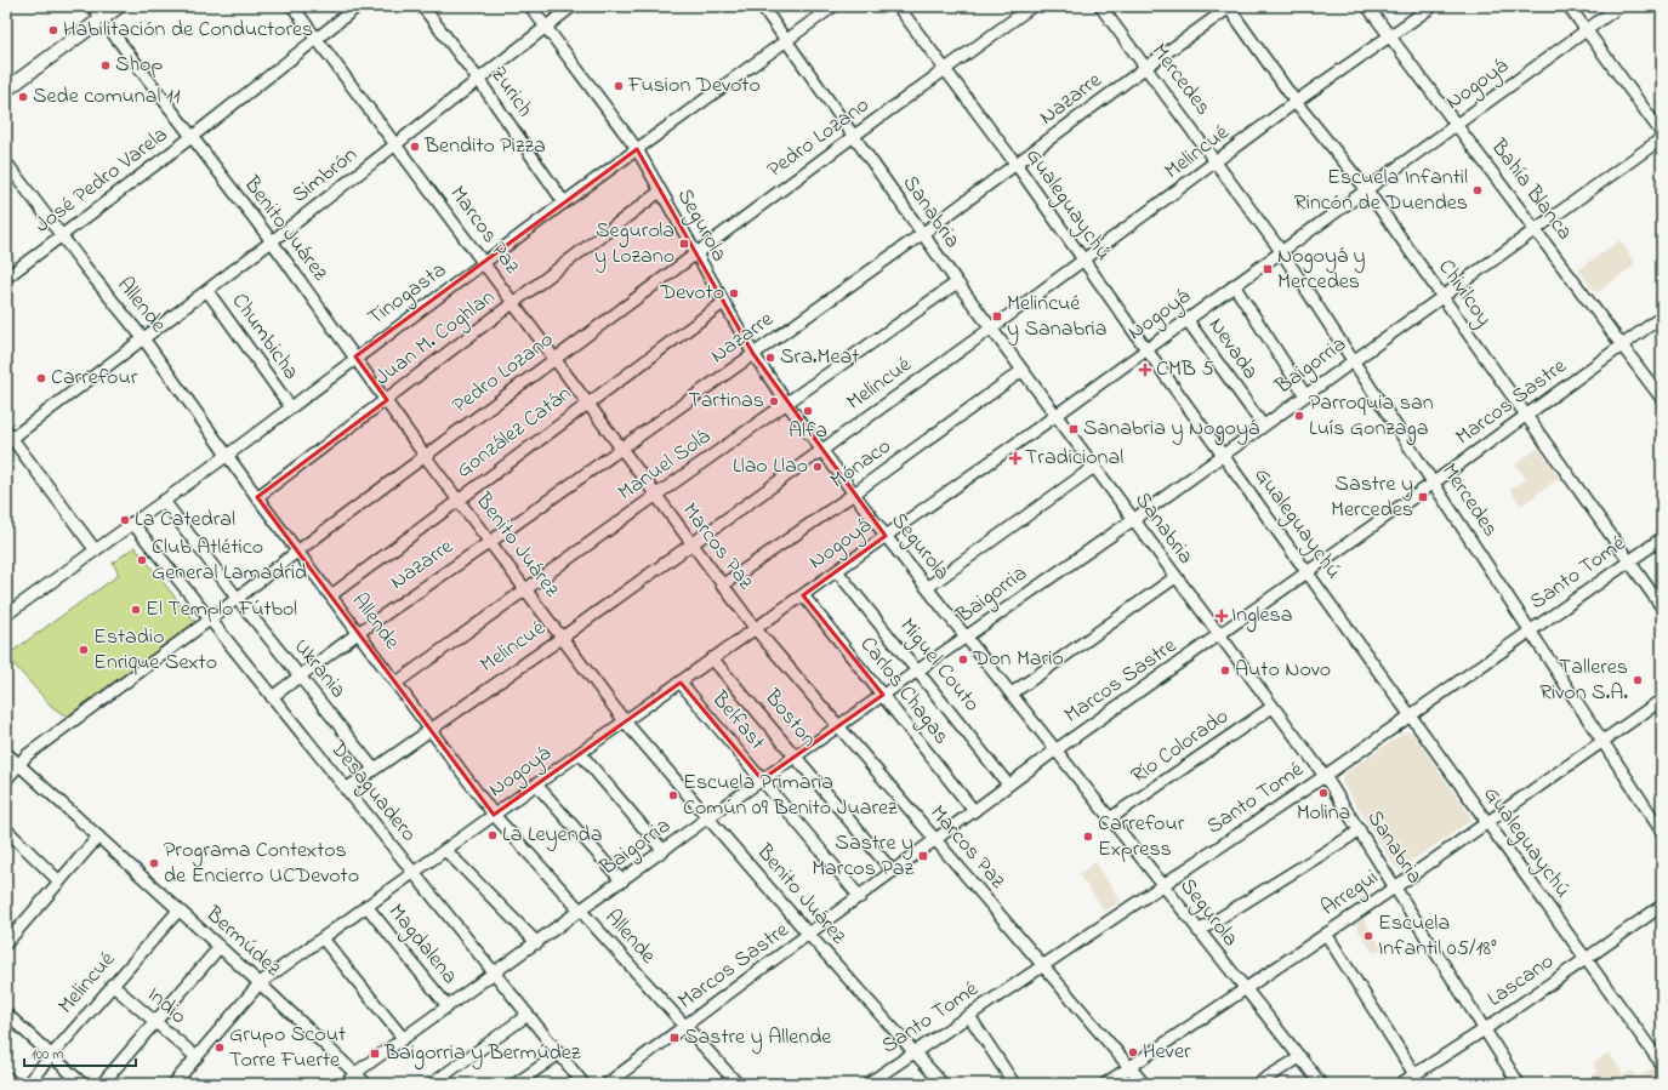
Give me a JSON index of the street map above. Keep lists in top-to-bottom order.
{
  "streets": {
    "street": [
      "Mercedes",
      "Nogoyá",
      "Zurich",
      "Nazarre",
      "Pedro Lozano",
      "Melincué",
      "Simbrón",
      "José Pedro Varela",
      "Bahía Blanca",
      "Gualeguaychú",
      "Sanabria",
      "Segurola",
      "Benito Juárez",
      "Marcos Paz",
      "Chivilcoy",
      "Tinogasta",
      "Allende",
      "Chumbicha",
      "Juan M. Coghlan",
      "Nevada",
      "Baigorria",
      "Marcos Sastre",
      "González Catán",
      "Mónaco",
      "Manuel Solá",
      "Santo Tomé",
      "Miguel Couto",
      "Ukrania",
      "Carlos Chagas",
      "Boston",
      "Belfast",
      "Río Colorado",
      "Desaguadero",
      "Arregui",
      "Bermúdez",
      "Magdalena",
      "Lascano",
      "Indio"
    ]
  },
  "crossings": [
    ["Mercedes", "Nogoyá"],
    ["Mercedes", "Nazarre"],
    ["Mercedes", "Melincué"],
    ["Mercedes", "Baigorria"],
    ["Mercedes", "Marcos Sastre"],
    ["Mercedes", "Santo Tomé"],
    ["Mercedes", "Arregui"],
    ["Nogoyá", "Bahía Blanca"],
    ["Nogoyá", "Gualeguaychú"],
    ["Nogoyá", "Sanabria"],
    ["Nogoyá", "Segurola"],
    ["Nogoyá", "Benito Juárez"],
    ["Nogoyá", "Marcos Paz"],
    ["Nogoyá", "Chivilcoy"],
    ["Nogoyá", "Allende"],
    ["Nogoyá", "Nevada"],
    ["Nogoyá", "Miguel Couto"],
    ["Nogoyá", "Carlos Chagas"],
    ["Nogoyá", "Boston"],
    ["Nogoyá", "Belfast"],
    ["Nogoyá", "Desaguadero"],
    ["Nogoyá", "Bermúdez"],
    ["Nogoyá", "Magdalena"],
    ["Nogoyá", "Indio"],
    ["Zurich", "Simbrón"],
    ["Zurich", "Tinogasta"],
    ["Nazarre", "Gualeguaychú"],
    ["Nazarre", "Sanabria"],
    ["Nazarre", "Segurola"],
    ["Nazarre", "Benito Juárez"],
    ["Nazarre", "Marcos Paz"],
    ["Nazarre", "Chivilcoy"],
    ["Nazarre", "Allende"],
    ["Nazarre", "Ukrania"],
    ["Nazarre", "Desaguadero"],
    ["Pedro Lozano", "Gualeguaychú"],
    ["Pedro Lozano", "Sanabria"],
    ["Pedro Lozano", "Segurola"],
    ["Pedro Lozano", "Benito Juárez"],
    ["Pedro Lozano", "Marcos Paz"],
    ["Pedro Lozano", "Allende"],
    ["Pedro Lozano", "Ukrania"],
    ["Pedro Lozano", "Desaguadero"],
    ["Pedro Lozano", "Bermúdez"],
    ["Melincué", "Bahía Blanca"],
    ["Melincué", "Gualeguaychú"],
    ["Melincué", "Sanabria"],
    ["Melincué", "Segurola"],
    ["Melincué", "Benito Juárez"],
    ["Melincué", "Marcos Paz"],
    ["Melincué", "Chivilcoy"],
    ["Melincué", "Allende"],
    ["Melincué", "Ukrania"],
    ["Melincué", "Desaguadero"],
    ["Melincué", "Bermúdez"],
    ["Melincué", "Indio"],
    ["Simbrón", "Segurola"],
    ["Simbrón", "Benito Juárez"],
    ["Simbrón", "Marcos Paz"],
    ["Simbrón", "Allende"],
    ["Simbrón", "Chumbicha"],
    ["José Pedro Varela", "Benito Juárez"],
    ["José Pedro Varela", "Marcos Paz"],
    ["José Pedro Varela", "Allende"],
    ["Bahía Blanca", "Baigorria"],
    ["Bahía Blanca", "Marcos Sastre"],
    ["Gualeguaychú", "Baigorria"],
    ["Gualeguaychú", "Marcos Sastre"],
    ["Gualeguaychú", "Santo Tomé"],
    ["Gualeguaychú", "Arregui"],
    ["Gualeguaychú", "Lascano"],
    ["Sanabria", "Tinogasta"],
    ["Sanabria", "Baigorria"],
    ["Sanabria", "Marcos Sastre"],
    ["Sanabria", "Mónaco"],
    ["Sanabria", "Manuel Solá"],
    ["Sanabria", "Santo Tomé"],
    ["Sanabria", "Río Colorado"],
    ["Sanabria", "Arregui"],
    ["Sanabria", "Lascano"],
    ["Segurola", "Tinogasta"],
    ["Segurola", "Juan M. Coghlan"],
    ["Segurola", "Baigorria"],
    ["Segurola", "Marcos Sastre"],
    ["Segurola", "González Catán"],
    ["Segurola", "Mónaco"],
    ["Segurola", "Manuel Solá"],
    ["Segurola", "Santo Tomé"],
    ["Segurola", "Río Colorado"],
    ["Segurola", "Arregui"],
    ["Benito Juárez", "Tinogasta"],
    ["Benito Juárez", "Juan M. Coghlan"],
    ["Benito Juárez", "Baigorria"],
    ["Benito Juárez", "Marcos Sastre"],
    ["Benito Juárez", "González Catán"],
    ["Benito Juárez", "Manuel Solá"],
    ["Benito Juárez", "Santo Tomé"],
    ["Marcos Paz", "Tinogasta"],
    ["Marcos Paz", "Juan M. Coghlan"],
    ["Marcos Paz", "Baigorria"],
    ["Marcos Paz", "Marcos Sastre"],
    ["Marcos Paz", "González Catán"],
    ["Marcos Paz", "Mónaco"],
    ["Marcos Paz", "Manuel Solá"],
    ["Marcos Paz", "Santo Tomé"],
    ["Marcos Paz", "Arregui"],
    ["Chivilcoy", "Baigorria"],
    ["Chivilcoy", "Marcos Sastre"],
    ["Chivilcoy", "Santo Tomé"],
    ["Tinogasta", "Allende"],
    ["Tinogasta", "Chumbicha"],
    ["Tinogasta", "Ukrania"],
    ["Tinogasta", "Desaguadero"],
    ["Allende", "Juan M. Coghlan"],
    ["Allende", "Baigorria"],
    ["Allende", "Marcos Sastre"],
    ["Allende", "González Catán"],
    ["Allende", "Manuel Solá"],
    ["Nevada", "Baigorria"],
    ["Baigorria", "Miguel Couto"],
    ["Baigorria", "Carlos Chagas"],
    ["Baigorria", "Boston"],
    ["Baigorria", "Belfast"],
    ["Baigorria", "Desaguadero"],
    ["Baigorria", "Bermúdez"],
    ["Baigorria", "Magdalena"],
    ["Marcos Sastre", "Miguel Couto"],
    ["Marcos Sastre", "Carlos Chagas"],
    ["Marcos Sastre", "Boston"],
    ["Marcos Sastre", "Belfast"]
  ],
  "places": {
    "other": [
      "Habilitación de Conductores",
      "Shop",
      "Fusion Devoto",
      "Sede comunal 11",
      "Bendito Pizza",
      "Escuela Infantil Rincón de Duendes",
      "Devoto",
      "Sra.Meat",
      "Carrefour",
      "Tartinas",
      "Alfa",
      "Parroquia san Luís Gonzaga",
      "Llao Llao",
      "La Catedral",
      "Club Atlético General Lamadrid",
      "El Templo Fútbol",
      "Estadio Enrique Sexto",
      "Don Mario",
      "Auto Novo",
      "Talleres Rivon S.A.",
      "Molina",
      "Escuela Primaria Común 09 Benito Juarez",
      "La Leyenda",
      "Carrefour Express",
      "Programa Contextos de Encierro UCDevoto",
      "Escuela Infantil 05/18°",
      "Grupo Scout Torre Fuerte",
      "Hever"
    ],
    "transit": [
      "Segurola y Lozano",
      "Nogoyá y Mercedes",
      "Melincué y Sanabria",
      "Sanabria y Nogoyá",
      "Sastre y Mercedes",
      "Sastre y Marcos Paz",
      "Sastre y Allende",
      "Baigorria y Bermúdez"
    ],
    "health": ["CMB 5", "Tradicional", "Inglesa"]
  },
  "scale_bar": "100 m"
}
